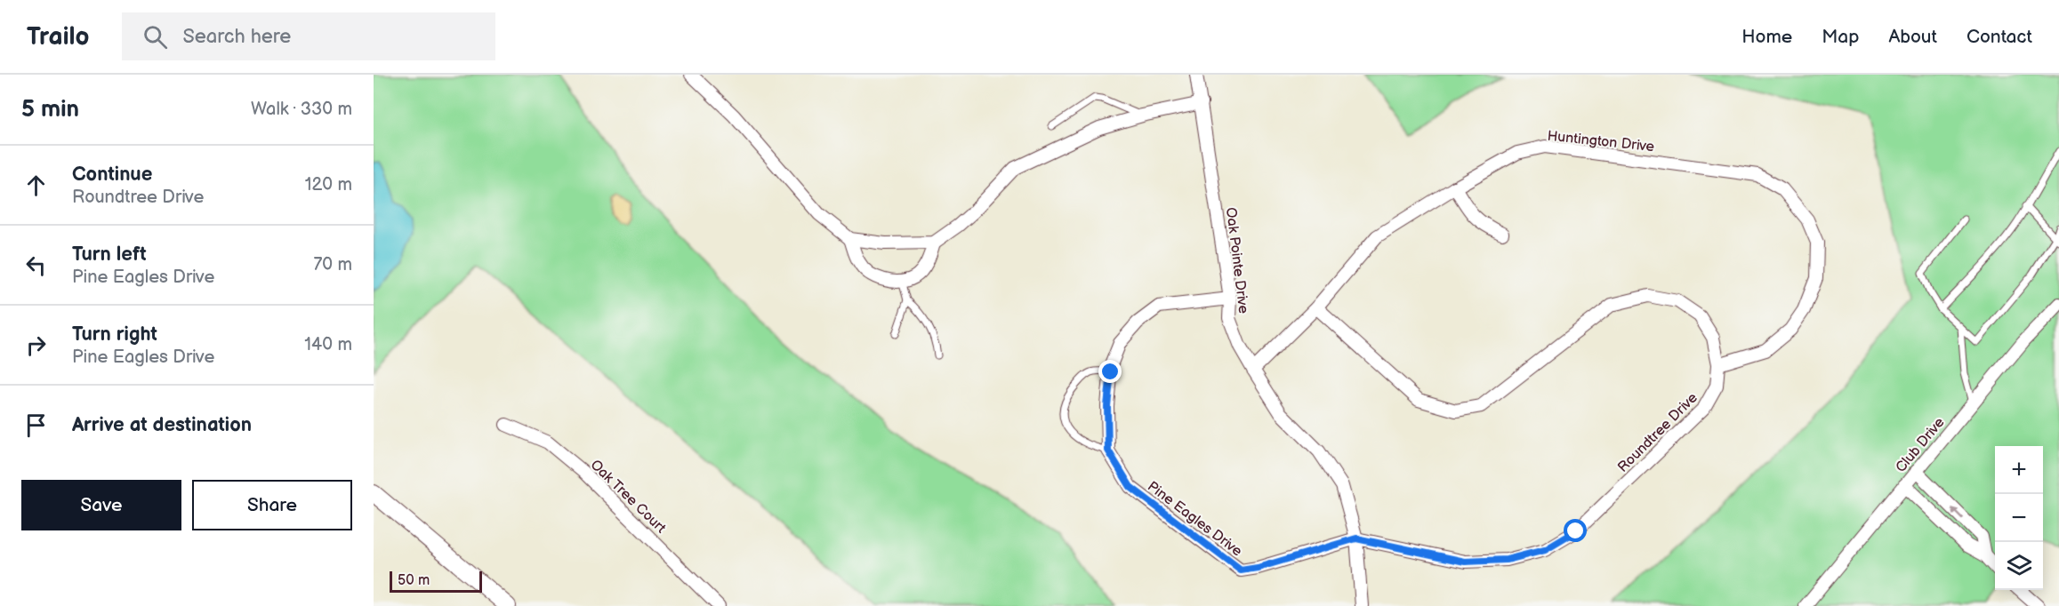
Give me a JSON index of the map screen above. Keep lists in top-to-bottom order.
{
  "streets": {
    "street": [
      "Huntington Drive",
      "Oak Pointe Drive",
      "Roundtree Drive",
      "Club Drive",
      "Oak Tree Court",
      "Pine Eagles Drive"
    ]
  },
  "crossings": [
    ["Huntington Drive", "Oak Pointe Drive"],
    ["Huntington Drive", "Roundtree Drive"],
    ["Oak Pointe Drive", "Roundtree Drive"],
    ["Oak Pointe Drive", "Pine Eagles Drive"],
    ["Roundtree Drive", "Pine Eagles Drive"]
  ],
  "scale_bar": "50 m",
  "page": {
    "header": "Trailo",
    "search": "Search here",
    "nav": [
      "Home",
      "Map",
      "About",
      "Contact"
    ],
    "heading": ["5 min", "Walk · 330 m"],
    "list": [
      ["Continue", "Roundtree Drive", "120 m"],
      ["Turn left", "Pine Eagles Drive", "70 m"],
      ["Turn right", "Pine Eagles Drive", "140 m"],
      "Arrive at destination"
    ],
    "map_buttons": ["+", "−"],
    "buttons": ["Save", "Share"],
    "scale": "50 m"
  }
}
